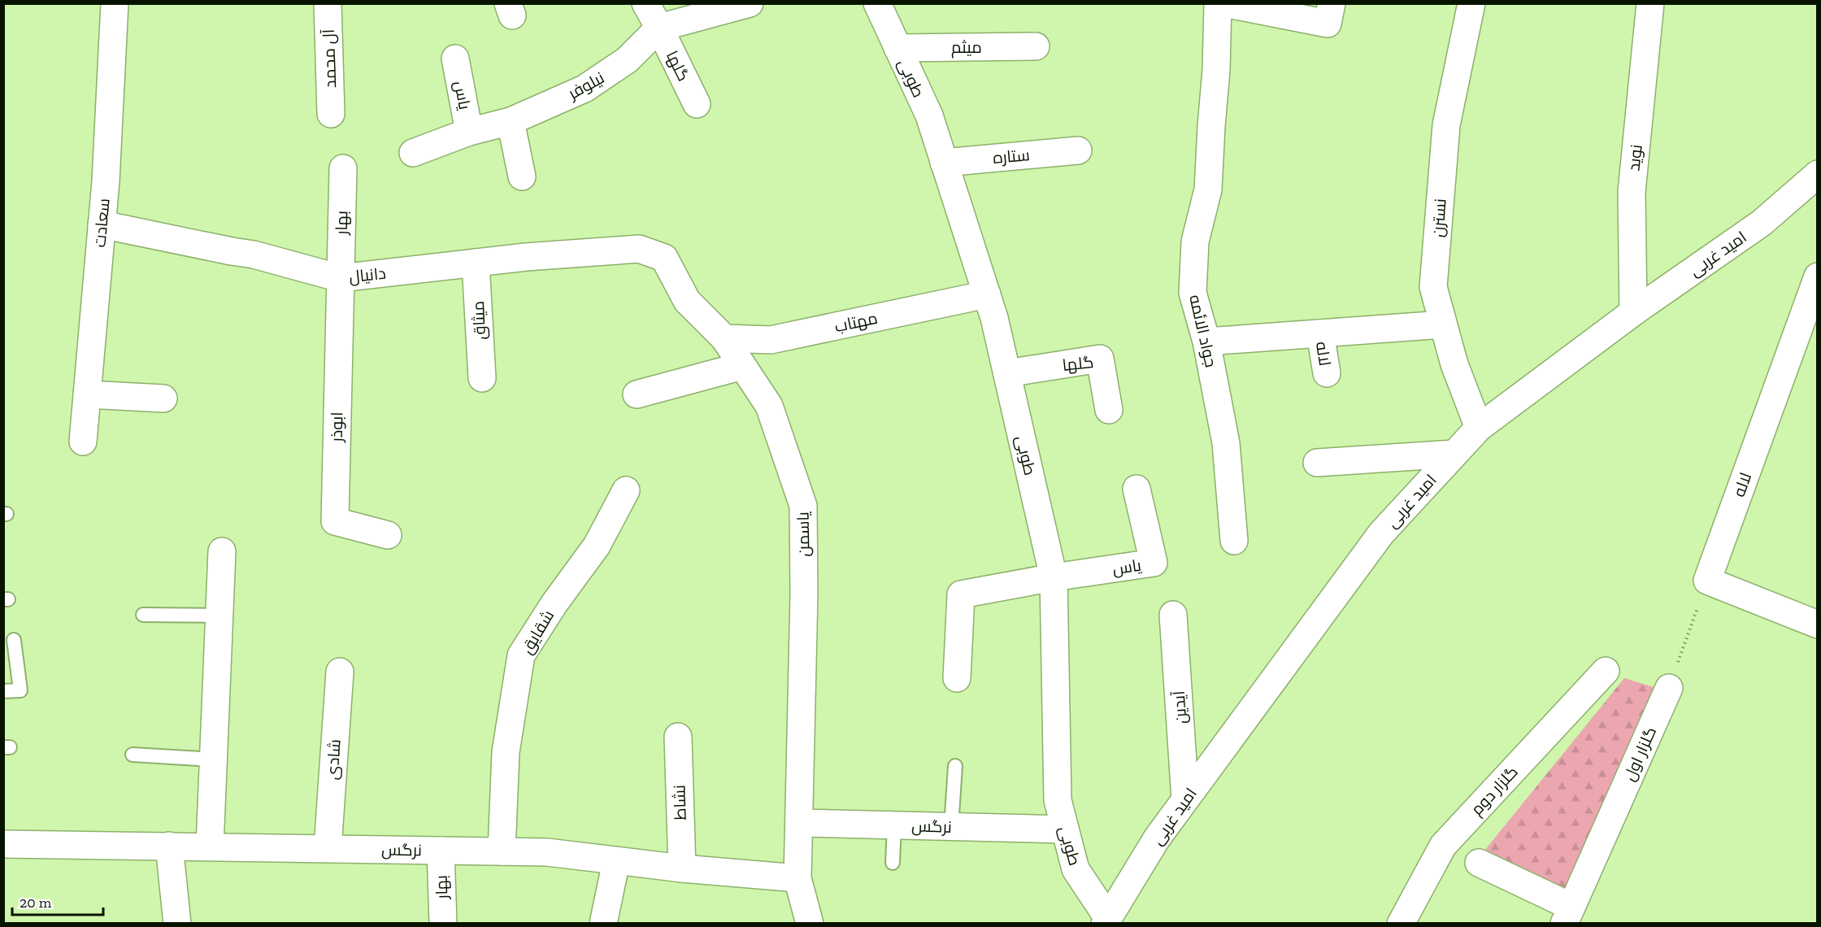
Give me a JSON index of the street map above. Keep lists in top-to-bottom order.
{
  "streets": {
    "street": [
      "میثم",
      "آل محمد",
      "گلها",
      "طوبی",
      "نیلوفر",
      "یاس",
      "ستاره",
      "نوید",
      "نسترن",
      "سعادت",
      "بهار",
      "امید غربی",
      "دانیال",
      "میثاق",
      "مهتاب",
      "جواد الائمه",
      "لاله",
      "ابوذر",
      "یاسمن",
      "شقایق",
      "آیدین",
      "گلزار اول",
      "شادی",
      "گلزار دوم",
      "نشاط",
      "نرگس"
    ]
  },
  "crossings": [
    ["میثم", "طوبی"],
    ["گلها", "طوبی"],
    ["گلها", "نیلوفر"],
    ["طوبی", "یاس"],
    ["طوبی", "ستاره"],
    ["طوبی", "امید غربی"],
    ["طوبی", "مهتاب"],
    ["طوبی", "نرگس"],
    ["نیلوفر", "یاس"],
    ["نوید", "امید غربی"],
    ["نسترن", "امید غربی"],
    ["سعادت", "دانیال"],
    ["بهار", "دانیال"],
    ["بهار", "ابوذر"],
    ["بهار", "نرگس"],
    ["امید غربی", "آیدین"],
    ["دانیال", "میثاق"],
    ["دانیال", "ابوذر"],
    ["دانیال", "یاسمن"],
    ["مهتاب", "یاسمن"],
    ["یاسمن", "نرگس"],
    ["شقایق", "نرگس"],
    ["شادی", "نرگس"],
    ["نشاط", "نرگس"]
  ],
  "scale_bar": "20 m"
}
